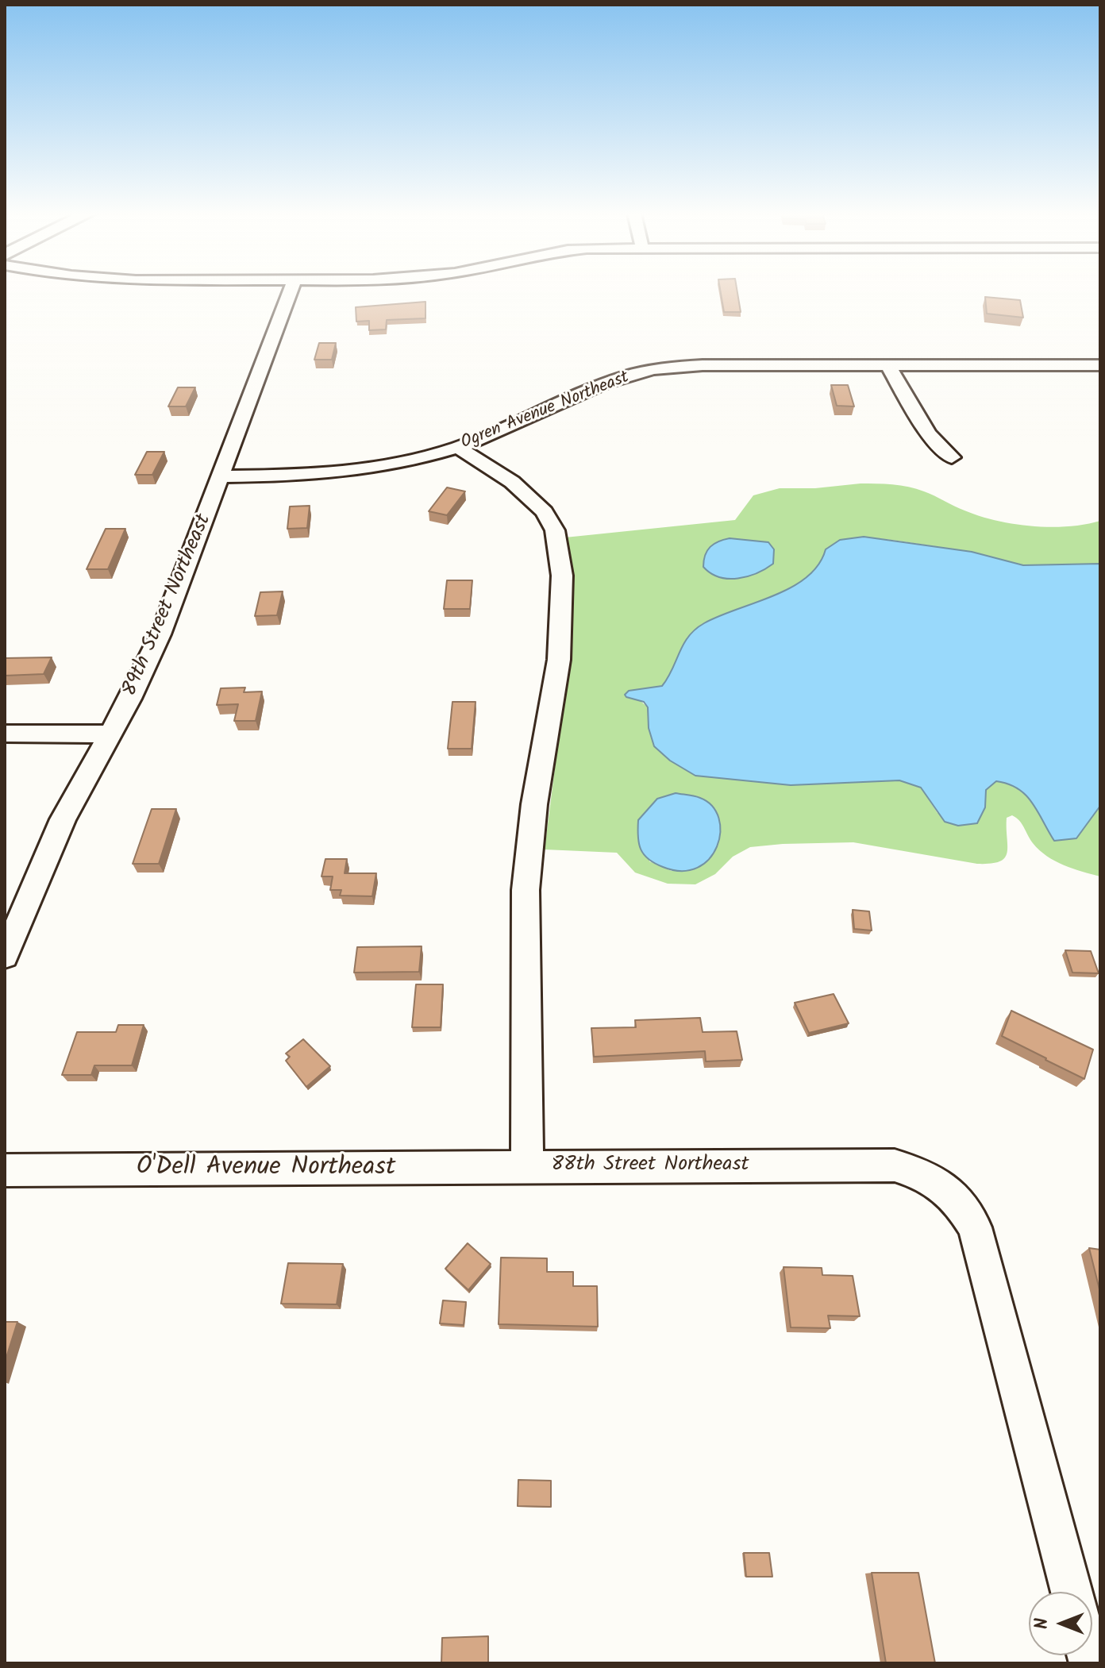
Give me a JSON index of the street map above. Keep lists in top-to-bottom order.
{
  "streets": {
    "street": [
      "Ogren Avenue Northeast",
      "89th Street Northeast",
      "88th Street Northeast",
      "O'Dell Avenue Northeast"
    ]
  },
  "crossings": [
    ["Ogren Avenue Northeast", "89th Street Northeast"],
    ["Ogren Avenue Northeast", "88th Street Northeast"],
    ["88th Street Northeast", "O'Dell Avenue Northeast"]
  ],
  "north": "left"
}
